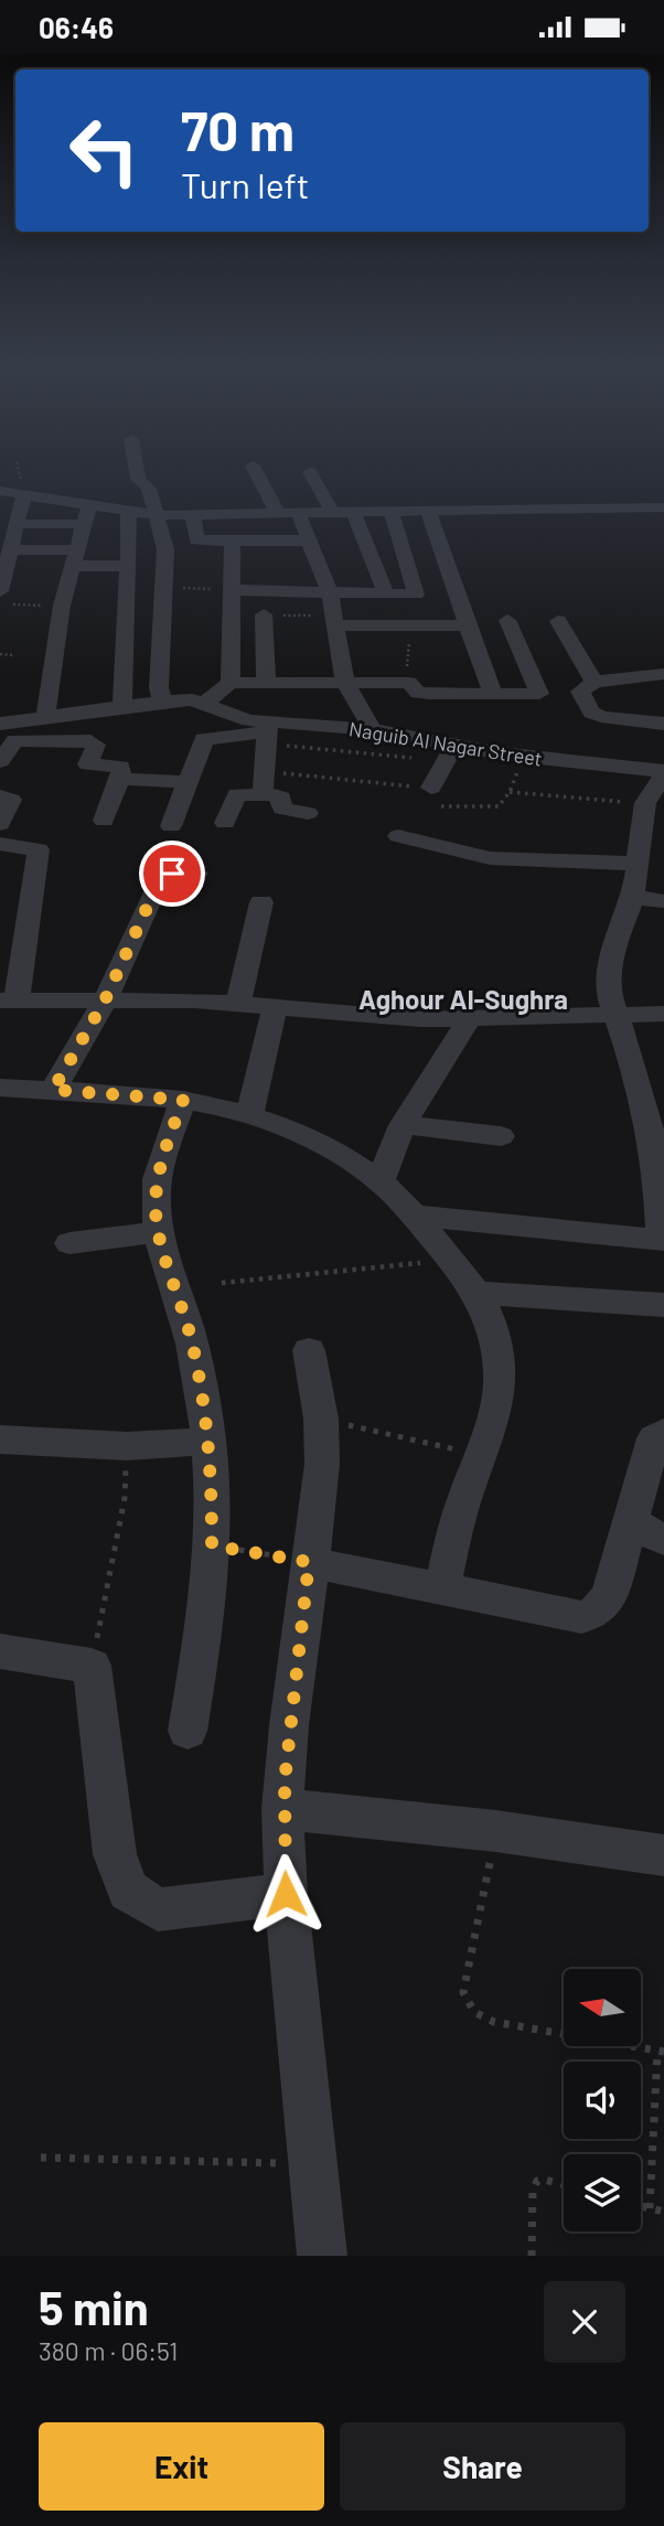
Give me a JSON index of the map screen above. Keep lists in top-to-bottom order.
{
  "streets": {
    "street": ["Naguib Al Nagar Street"]
  },
  "districts": ["Aghour Al-Sughra"],
  "north": "left",
  "page": {
    "status": "06:46",
    "turn": ["70 m", "Turn left"],
    "heading": ["5 min", "380 m · 06:51"],
    "buttons": ["Exit", "Share"]
  }
}
